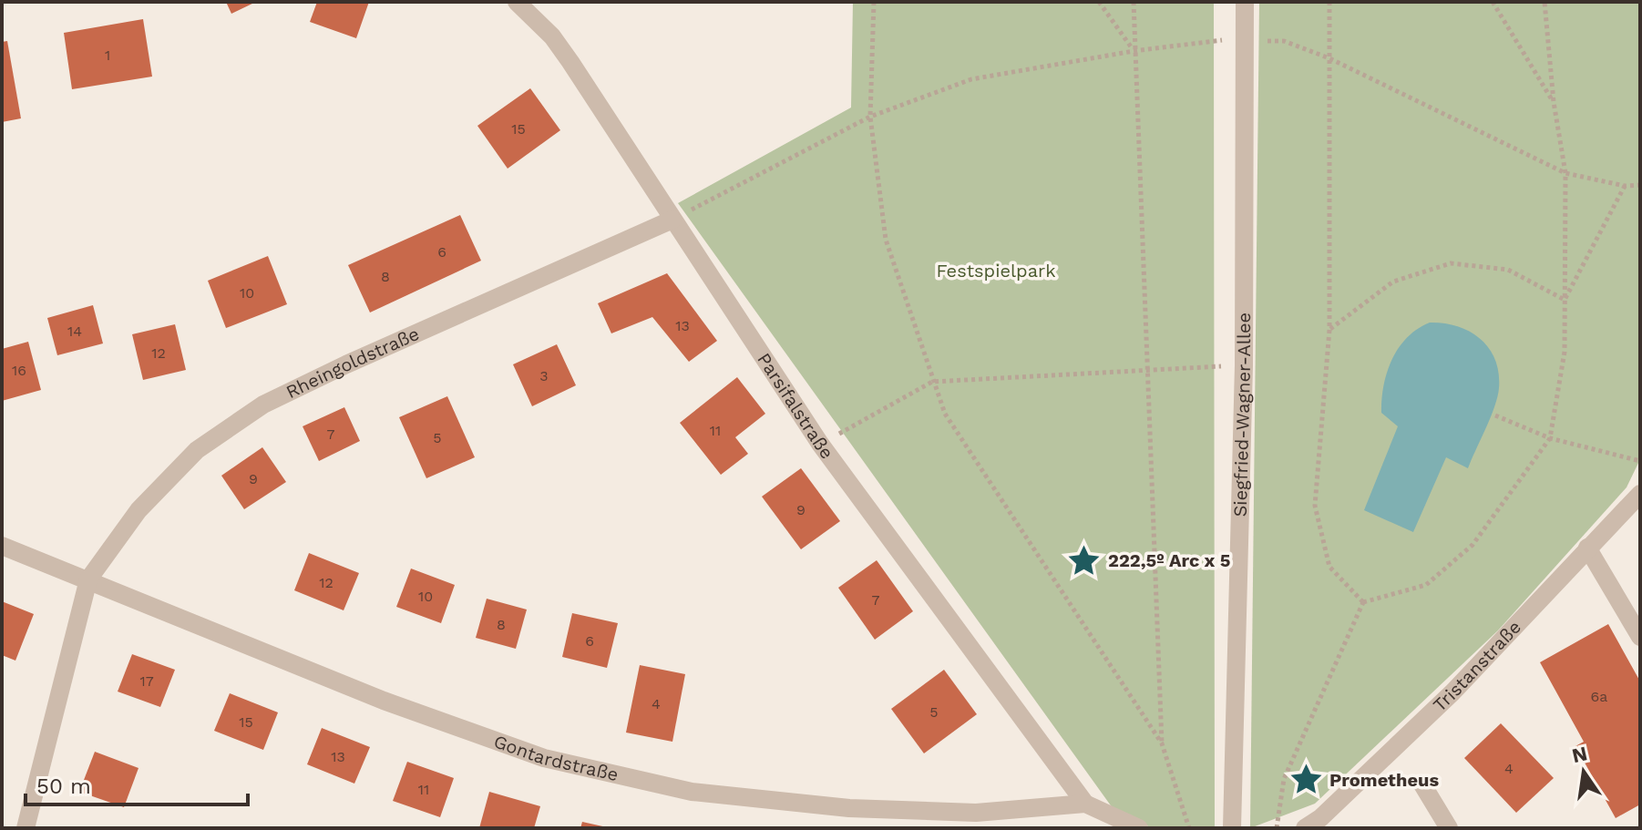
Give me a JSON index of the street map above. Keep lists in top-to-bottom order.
{
  "streets": {
    "street": [
      "Rheingoldstraße",
      "Parsifalstraße",
      "Siegfried-Wagner-Allee",
      "Tristanstraße",
      "Gontardstraße"
    ]
  },
  "crossings": [
    ["Rheingoldstraße", "Parsifalstraße"],
    ["Rheingoldstraße", "Gontardstraße"],
    ["Parsifalstraße", "Gontardstraße"]
  ],
  "parks": ["Festspielpark"],
  "places": {
    "place": ["222,5º Arc x 5", "Prometheus"]
  },
  "house_numbers": [
    "1",
    "15",
    "6",
    "8",
    "10",
    "13",
    "14",
    "12",
    "16",
    "3",
    "11",
    "7",
    "5",
    "9",
    "9",
    "12",
    "10",
    "7",
    "8",
    "6",
    "17",
    "6a",
    "4",
    "5",
    "15",
    "13",
    "4",
    "11"
  ],
  "scale_bar": "50 m",
  "north": "top"
}
